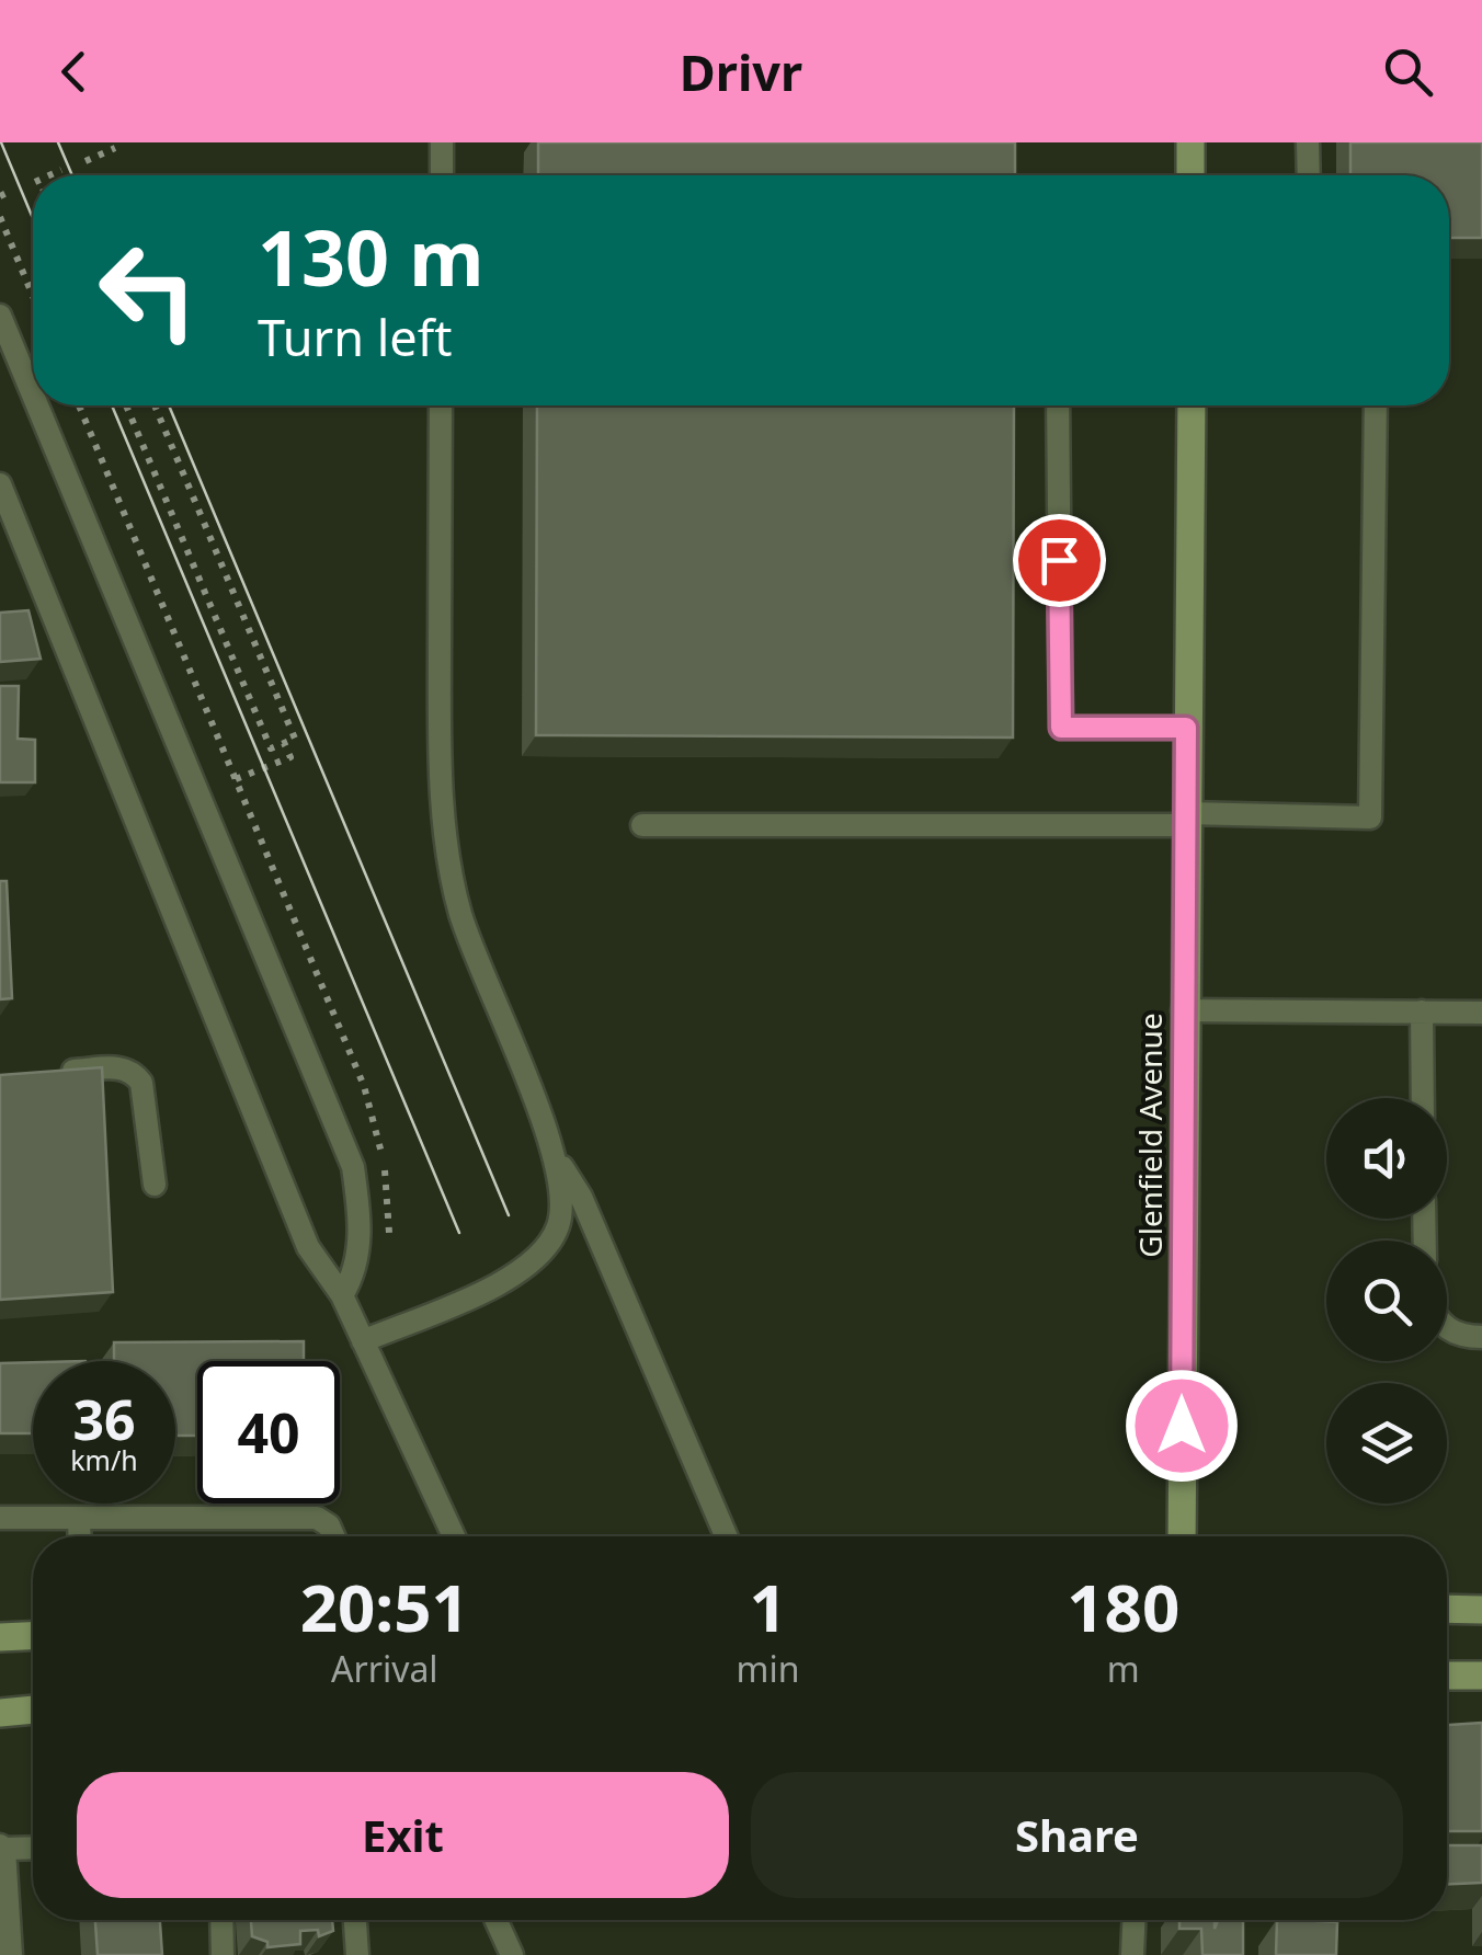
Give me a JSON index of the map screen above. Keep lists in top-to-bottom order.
{
  "streets": {
    "street": ["Glenfield Avenue"]
  },
  "page": {
    "header": "Drivr",
    "turn": ["130 m", "Turn left"],
    "speed": "36 km/h",
    "limit": "40",
    "eta": [
      "20:51",
      "Arrival",
      "1",
      "min",
      "180",
      "m"
    ],
    "buttons": ["Exit", "Share"]
  }
}
